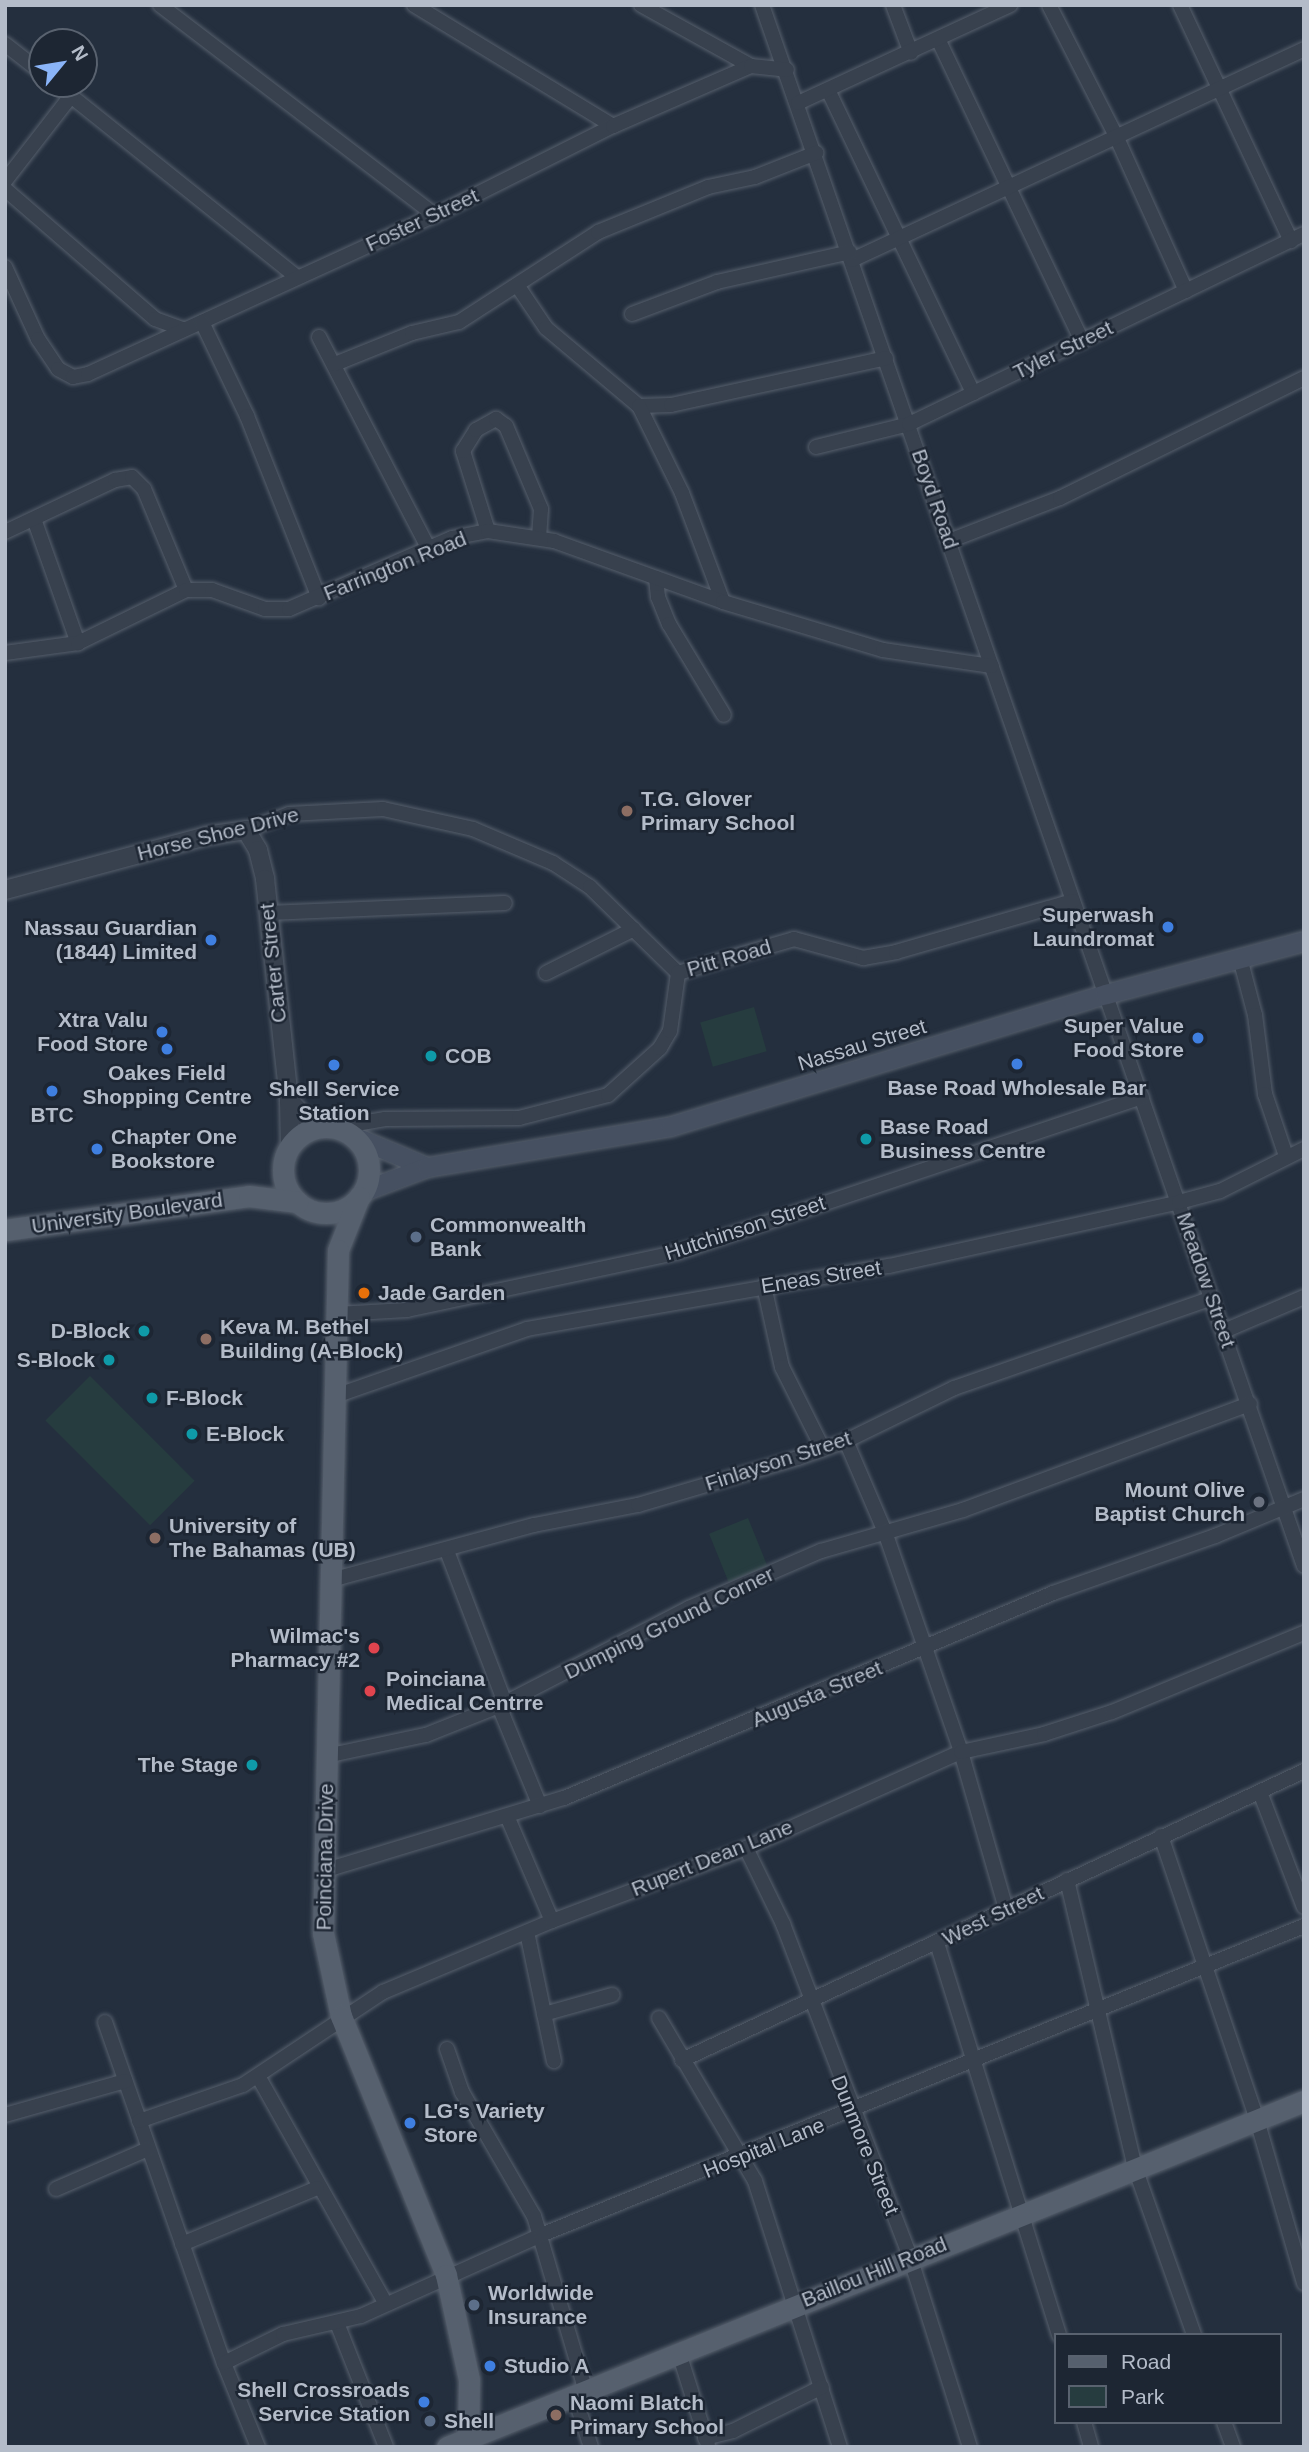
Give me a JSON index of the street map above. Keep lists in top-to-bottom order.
{
  "streets": {
    "main road": [
      "Nassau Street",
      "University Boulevard",
      "Poinciana Drive",
      "Baillou Hill Road"
    ],
    "street": [
      "Foster Street",
      "Tyler Street",
      "Boyd Road",
      "Farrington Road",
      "Horse Shoe Drive",
      "Pitt Road",
      "Carter Street",
      "Hutchinson Street",
      "Eneas Street",
      "Meadow Street",
      "Finlayson Street",
      "Dumping Ground Corner",
      "Augusta Street",
      "Rupert Dean Lane",
      "West Street",
      "Dunmore Street",
      "Hospital Lane"
    ]
  },
  "crossings": [
    ["Foster Street", "Boyd Road"],
    ["Tyler Street", "Boyd Road"],
    ["Boyd Road", "Farrington Road"],
    ["Boyd Road", "Pitt Road"],
    ["Boyd Road", "Nassau Street"],
    ["Boyd Road", "Meadow Street"],
    ["Horse Shoe Drive", "Pitt Road"],
    ["Horse Shoe Drive", "Carter Street"],
    ["Pitt Road", "Carter Street"],
    ["Pitt Road", "Nassau Street"],
    ["Pitt Road", "University Boulevard"],
    ["Carter Street", "Nassau Street"],
    ["Carter Street", "University Boulevard"],
    ["Nassau Street", "University Boulevard"],
    ["Nassau Street", "Meadow Street"],
    ["Hutchinson Street", "Meadow Street"],
    ["Hutchinson Street", "Poinciana Drive"],
    ["Eneas Street", "Meadow Street"],
    ["Eneas Street", "Poinciana Drive"],
    ["Meadow Street", "Finlayson Street"],
    ["Meadow Street", "Dumping Ground Corner"],
    ["Meadow Street", "Augusta Street"],
    ["Finlayson Street", "Poinciana Drive"],
    ["Dumping Ground Corner", "Poinciana Drive"],
    ["Augusta Street", "Poinciana Drive"],
    ["Poinciana Drive", "Rupert Dean Lane"],
    ["Poinciana Drive", "Hospital Lane"],
    ["Poinciana Drive", "Baillou Hill Road"],
    ["Rupert Dean Lane", "Dunmore Street"],
    ["West Street", "Dunmore Street"],
    ["Dunmore Street", "Hospital Lane"],
    ["Dunmore Street", "Baillou Hill Road"]
  ],
  "places": [
    "T.G. Glover Primary School",
    "Superwash Laundromat",
    "Nassau Guardian (1844) Limited",
    "Xtra Valu Food Store",
    "Super Value Food Store",
    "Oakes Field Shopping Centre",
    "COB",
    "Base Road Wholesale Bar",
    "Shell Service Station",
    "BTC",
    "Base Road Business Centre",
    "Chapter One Bookstore",
    "Commonwealth Bank",
    "Jade Garden",
    "D-Block",
    "Keva M. Bethel Building (A-Block)",
    "S-Block",
    "F-Block",
    "E-Block",
    "Mount Olive Baptist Church",
    "University of The Bahamas (UB)",
    "Wilmac's Pharmacy #2",
    "Poinciana Medical Centrre",
    "The Stage",
    "LG's Variety Store",
    "Worldwide Insurance",
    "Studio A",
    "Shell Crossroads Service Station",
    "Naomi Blatch Primary School",
    "Shell"
  ],
  "legend": ["Road", "Park"],
  "north": "top right"
}
